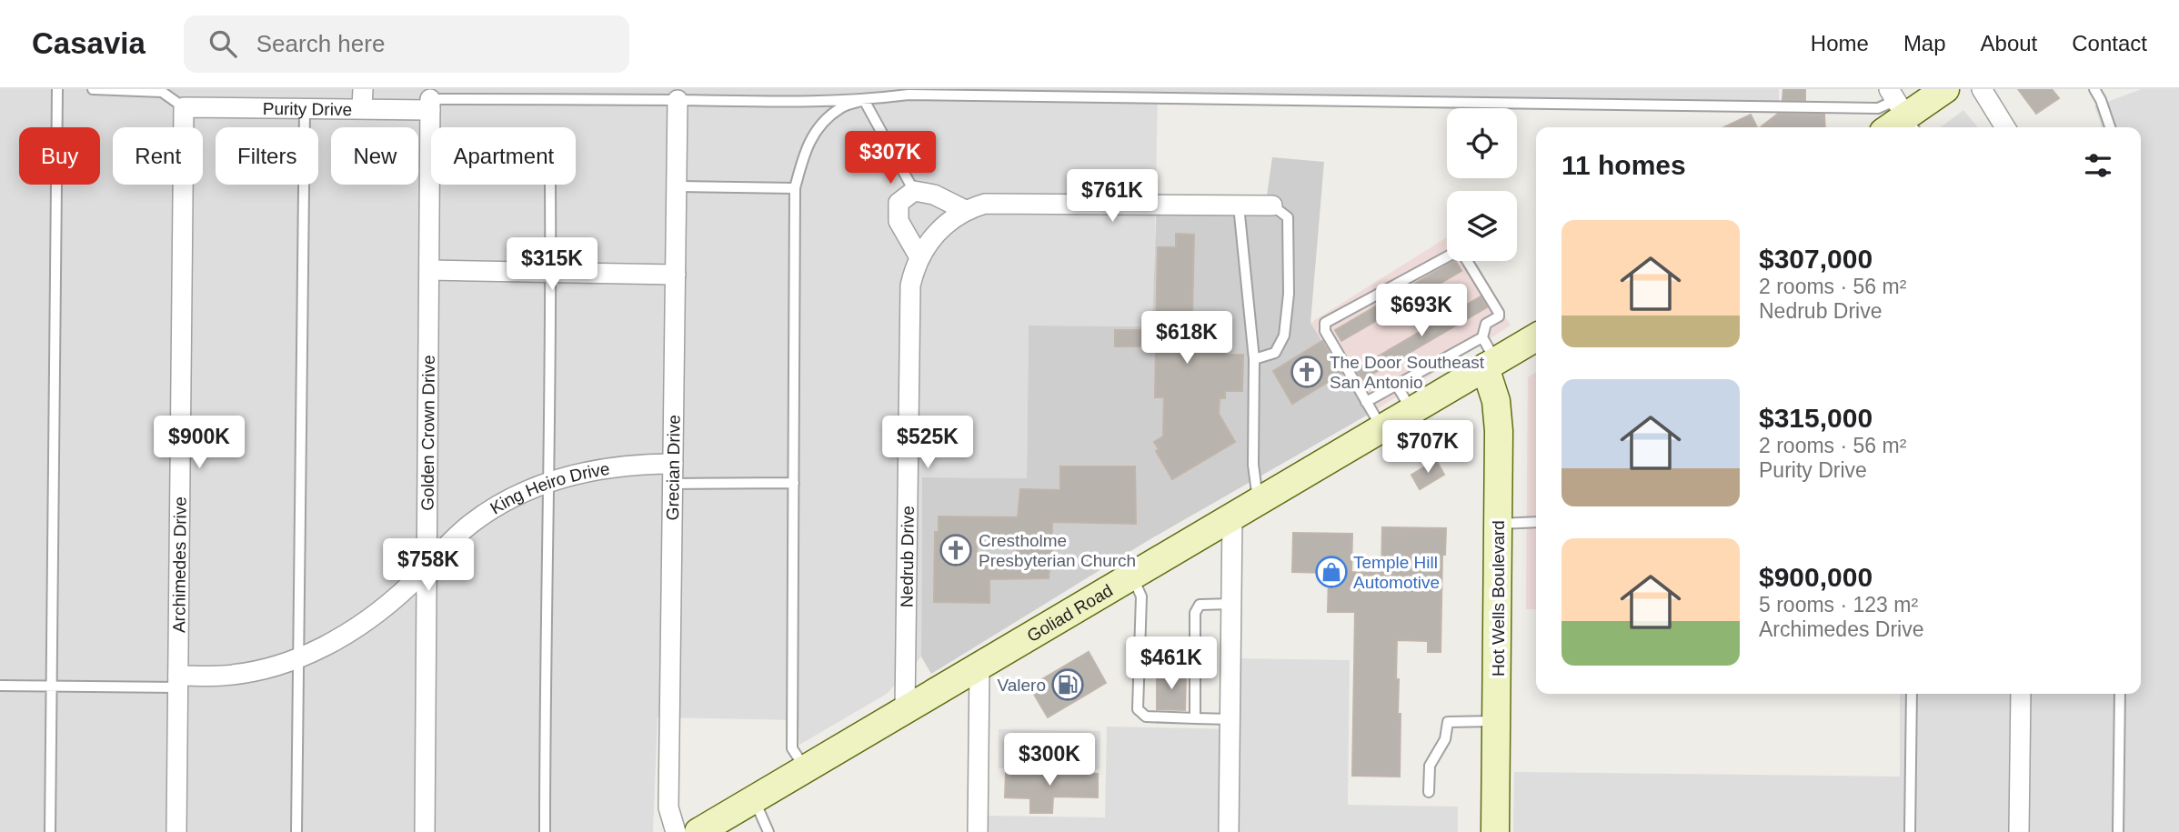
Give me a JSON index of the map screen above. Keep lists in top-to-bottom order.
{
  "streets": {
    "main road": ["Hot Wells Boulevard", "Goliad Road"],
    "street": [
      "Purity Drive",
      "Golden Crown Drive",
      "Grecian Drive",
      "King Heiro Drive",
      "Nedrub Drive",
      "Archimedes Drive"
    ]
  },
  "crossings": [
    ["Purity Drive", "Golden Crown Drive"],
    ["Purity Drive", "Archimedes Drive"],
    ["Golden Crown Drive", "King Heiro Drive"],
    ["Grecian Drive", "King Heiro Drive"],
    ["King Heiro Drive", "Archimedes Drive"],
    ["Nedrub Drive", "Goliad Road"],
    ["Hot Wells Boulevard", "Goliad Road"]
  ],
  "places": {
    "church": ["The Door Southeast San Antonio", "Crestholme Presbyterian Church"],
    "shop": ["Temple Hill Automotive"],
    "fuel station": ["Valero"]
  },
  "page": {
    "header": "Casavia",
    "search": "Search here",
    "nav": [
      "Home",
      "Map",
      "About",
      "Contact"
    ],
    "chip": [
      "Buy",
      "Rent",
      "Filters",
      "New",
      "Apartment"
    ],
    "heading": "11 homes",
    "price": [
      "$307K",
      "$761K",
      "$315K",
      "$693K",
      "$618K",
      "$900K",
      "$525K",
      "$707K",
      "$758K",
      "$461K",
      "$300K"
    ],
    "list": [
      {
        "name": "$307,000",
        "note": "2 rooms · 56 m² · Nedrub Drive"
      },
      {
        "name": "$315,000",
        "note": "2 rooms · 56 m² · Purity Drive"
      },
      {
        "name": "$900,000",
        "note": "5 rooms · 123 m² · Archimedes Drive"
      }
    ]
  }
}
